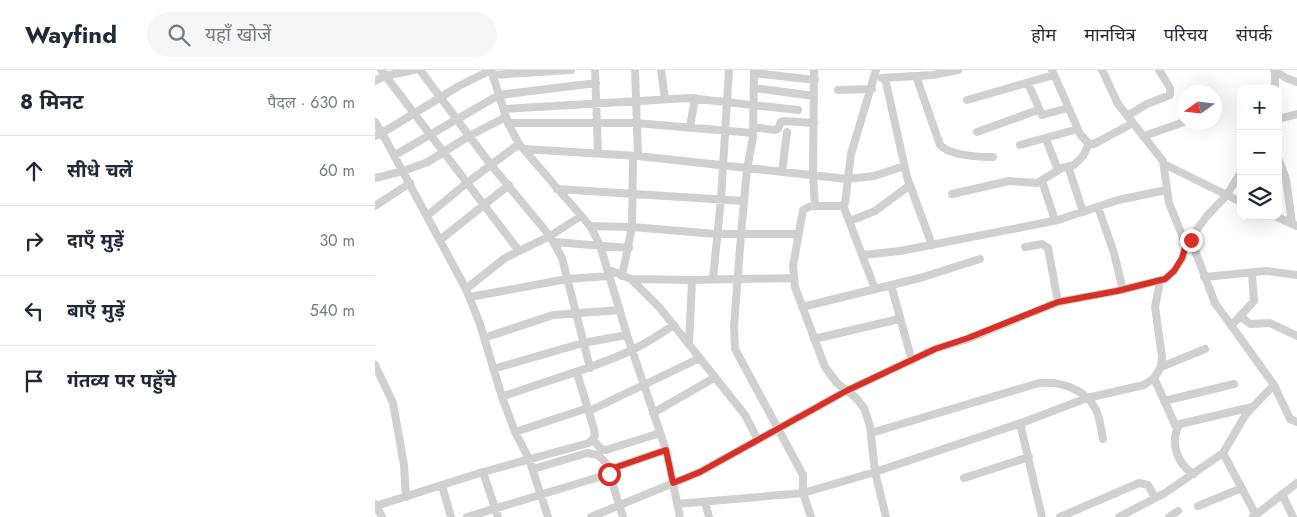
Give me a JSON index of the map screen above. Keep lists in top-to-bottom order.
{
  "north": "left",
  "page": {
    "header": "Wayfind",
    "search": "यहाँ खोजें",
    "nav": [
      "होम",
      "मानचित्र",
      "परिचय",
      "संपर्क"
    ],
    "heading": ["8 मिनट", "पैदल · 630 m"],
    "map_buttons": ["+", "−"],
    "list": [
      ["सीधे चलें", "60 m"],
      ["दाएँ मुड़ें", "30 m"],
      ["बाएँ मुड़ें", "540 m"],
      "गंतव्य पर पहुँचे"
    ]
  }
}
